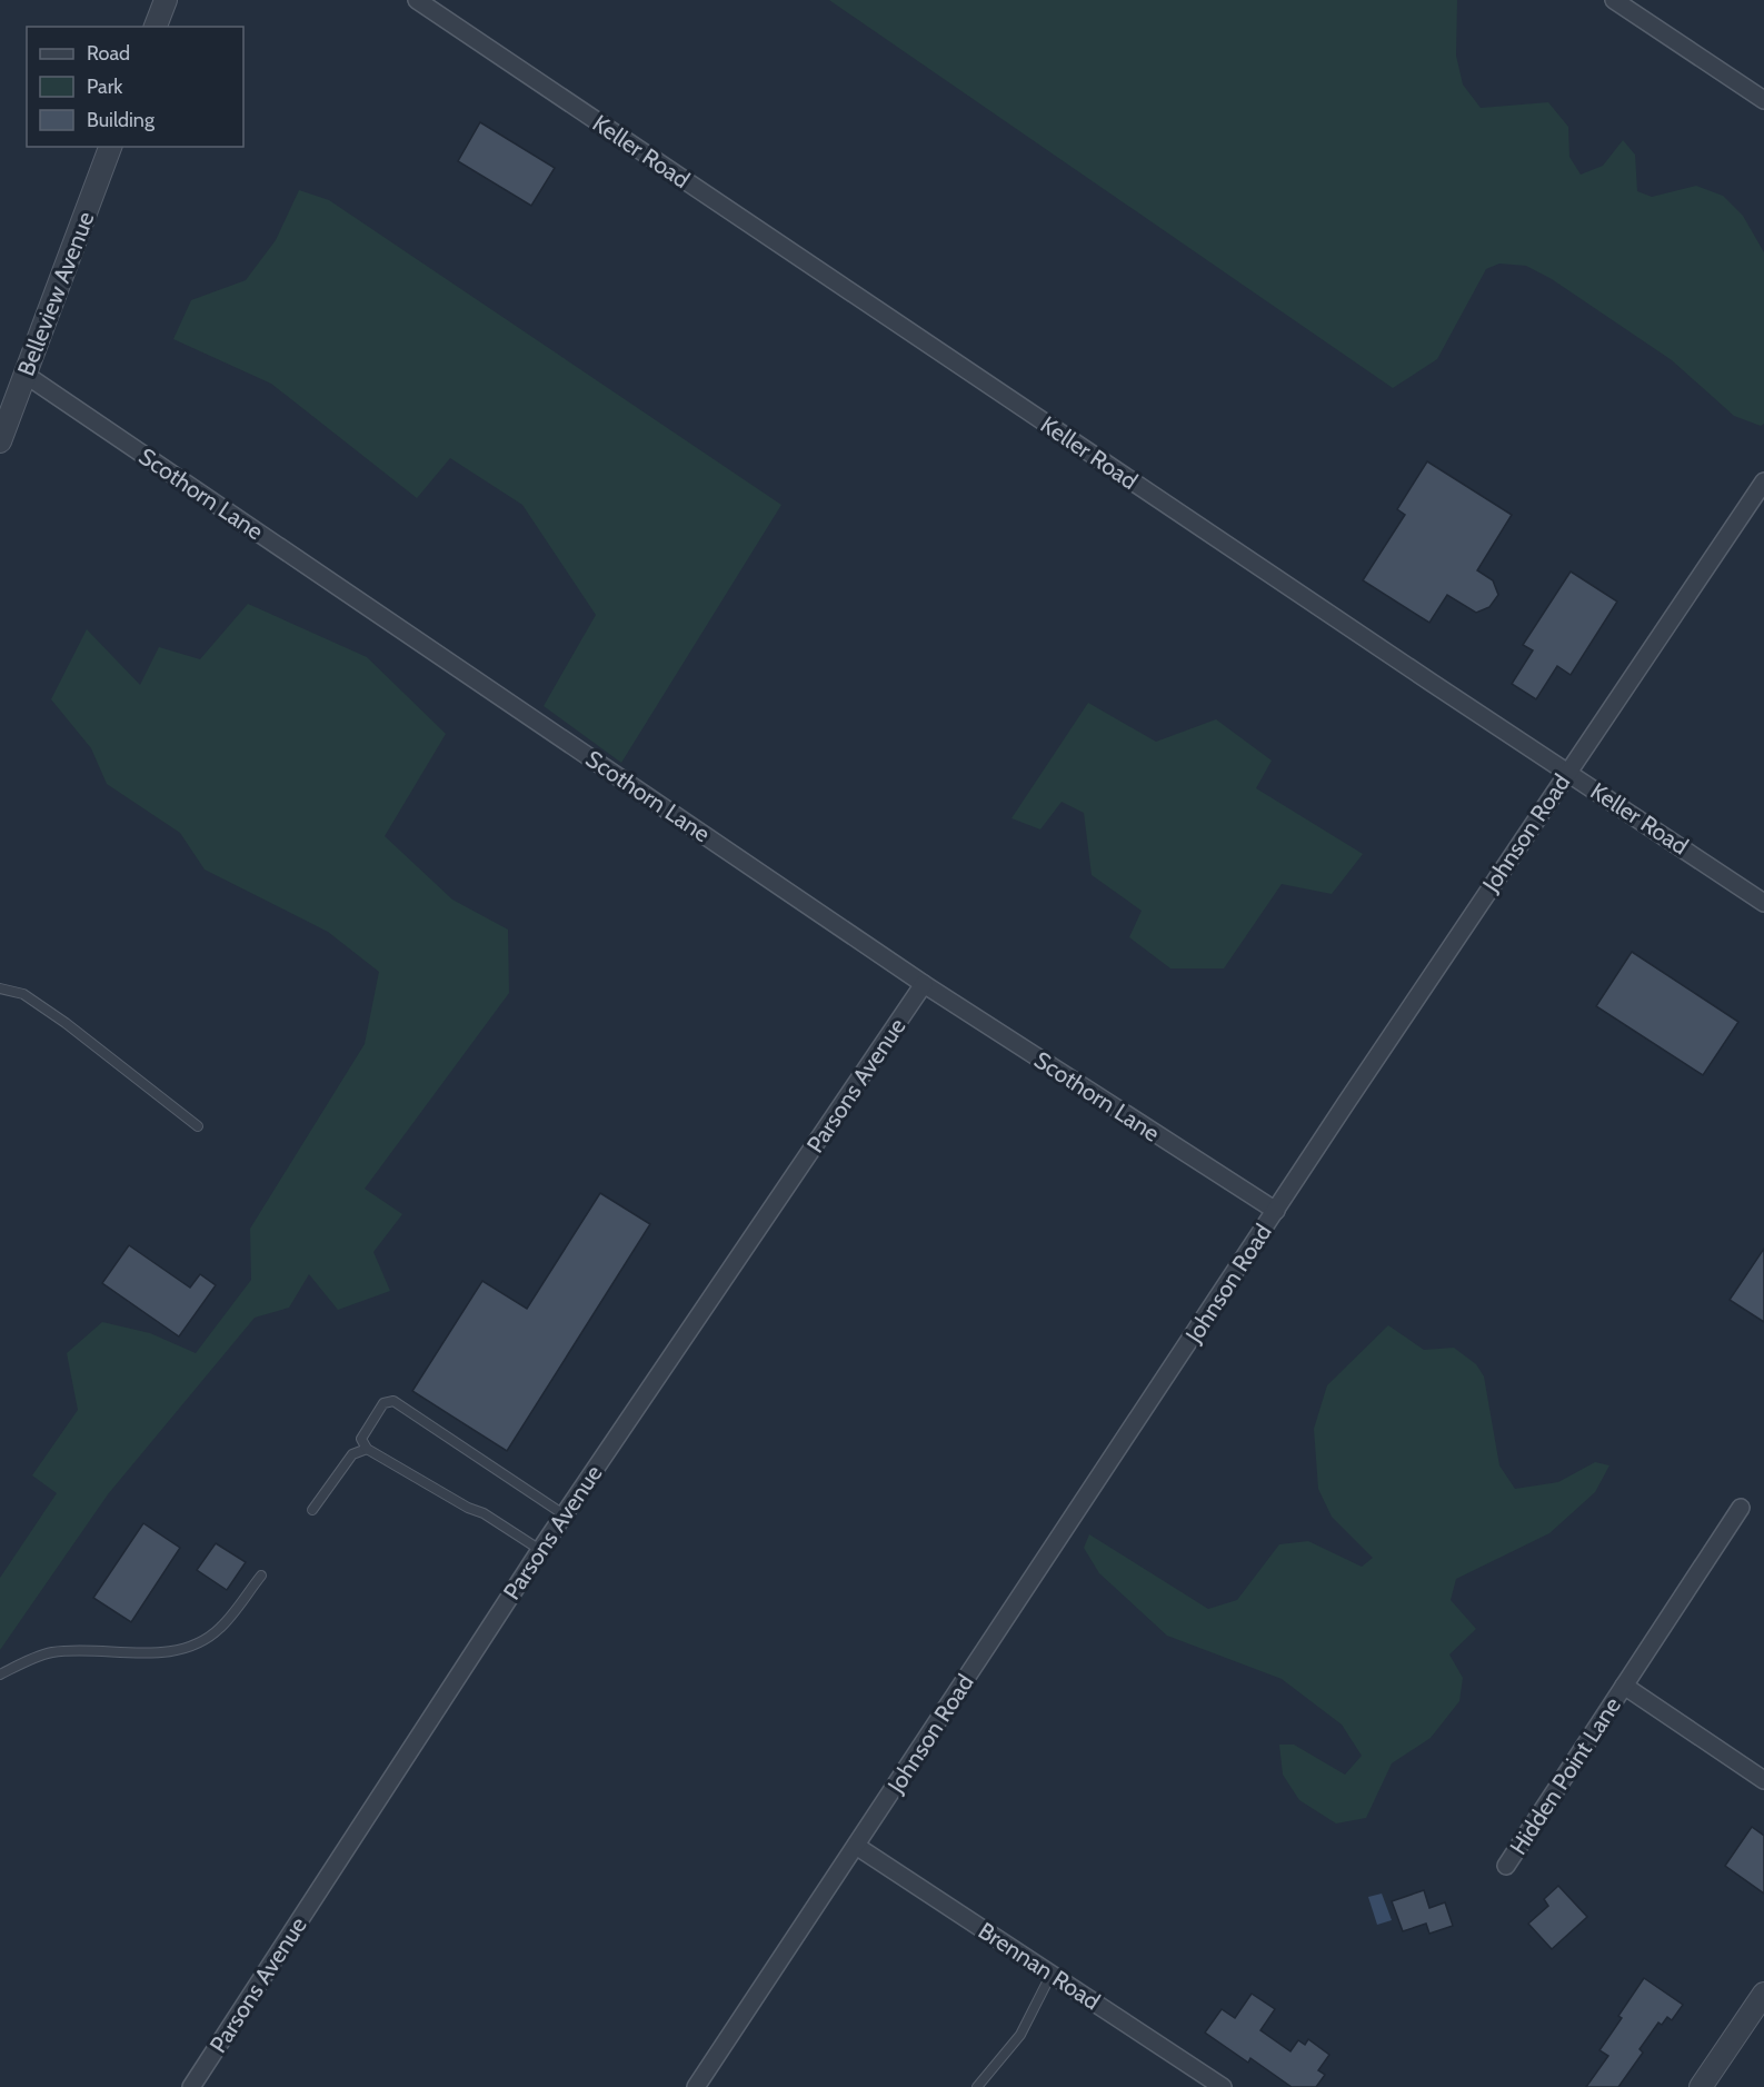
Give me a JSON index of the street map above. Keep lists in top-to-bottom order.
{
  "streets": {
    "street": [
      "Keller Road",
      "Belleview Avenue",
      "Scothorn Lane",
      "Johnson Road",
      "Parsons Avenue",
      "Hidden Point Lane",
      "Brennan Road"
    ]
  },
  "crossings": [
    ["Keller Road", "Johnson Road"],
    ["Belleview Avenue", "Scothorn Lane"],
    ["Scothorn Lane", "Johnson Road"],
    ["Scothorn Lane", "Parsons Avenue"],
    ["Johnson Road", "Brennan Road"]
  ],
  "legend": ["Road", "Park", "Building"]
}
